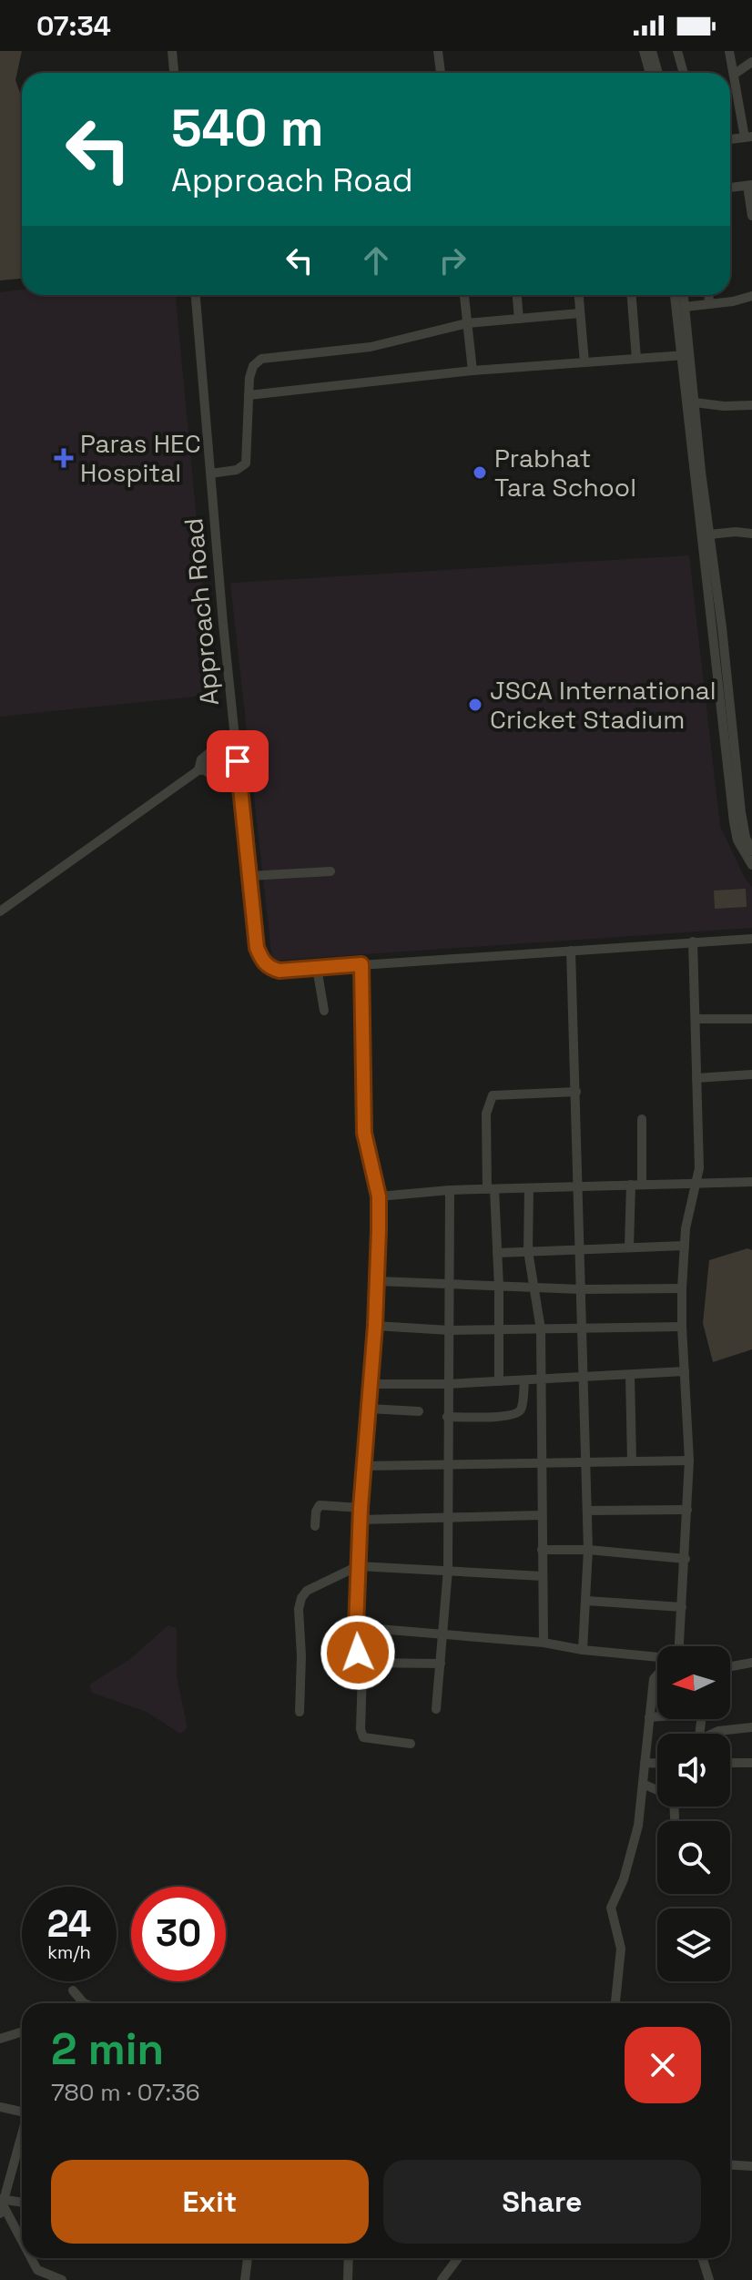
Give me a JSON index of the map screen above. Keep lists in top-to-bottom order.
{
  "streets": {
    "street": ["Approach Road"]
  },
  "places": {
    "health": ["Paras HEC Hospital"],
    "other": ["Prabhat Tara School", "JSCA International Cricket Stadium"]
  },
  "north": "left",
  "page": {
    "status": "07:34",
    "turn": ["540 m", "Approach Road"],
    "speed": "24 km/h",
    "limit": "30",
    "heading": ["2 min", "780 m · 07:36"],
    "buttons": ["Exit", "Share"]
  }
}
